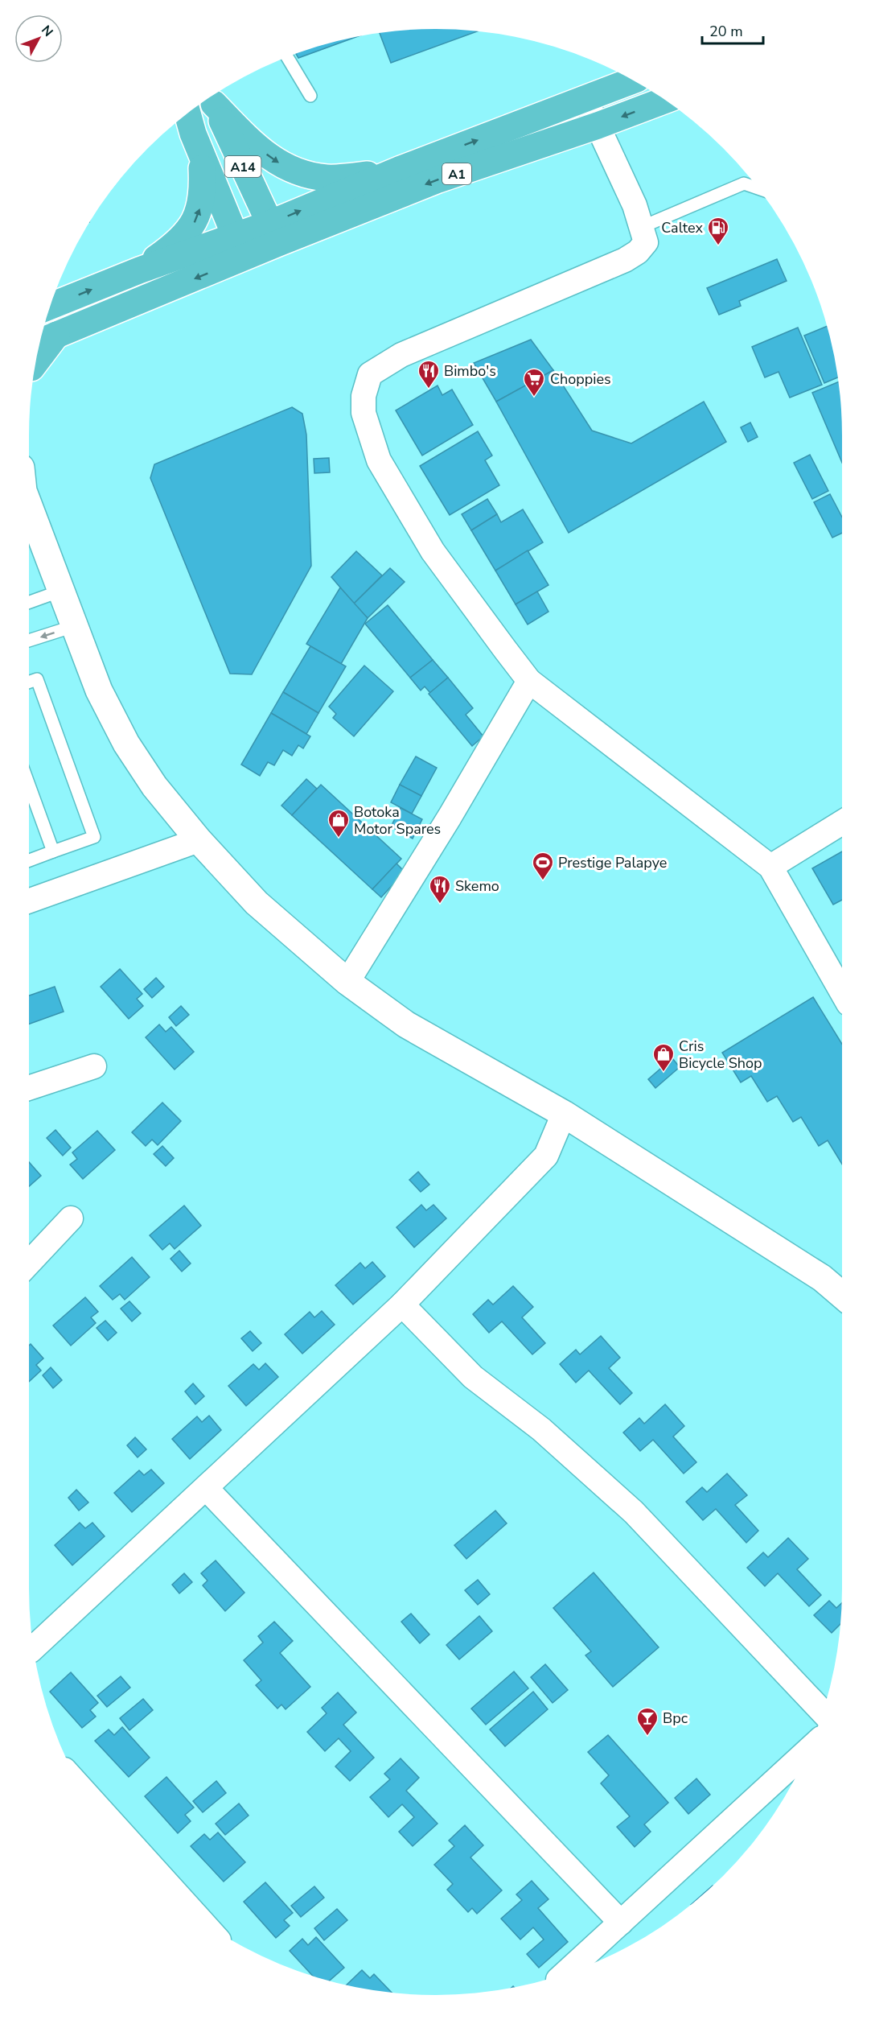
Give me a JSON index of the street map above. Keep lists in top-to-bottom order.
{
  "streets": {
    "highway": ["A14", "A1"]
  },
  "crossings": [
    ["A14", "A1"]
  ],
  "places": {
    "fuel station": ["Caltex"],
    "restaurant": ["Bimbo's", "Skemo"],
    "supermarket": ["Choppies"],
    "shop": ["Botoka Motor Spares", "Cris Bicycle Shop"],
    "sports": ["Prestige Palapye"],
    "bar": ["Bpc"]
  },
  "scale_bar": "20 m",
  "north": "top right"
}
